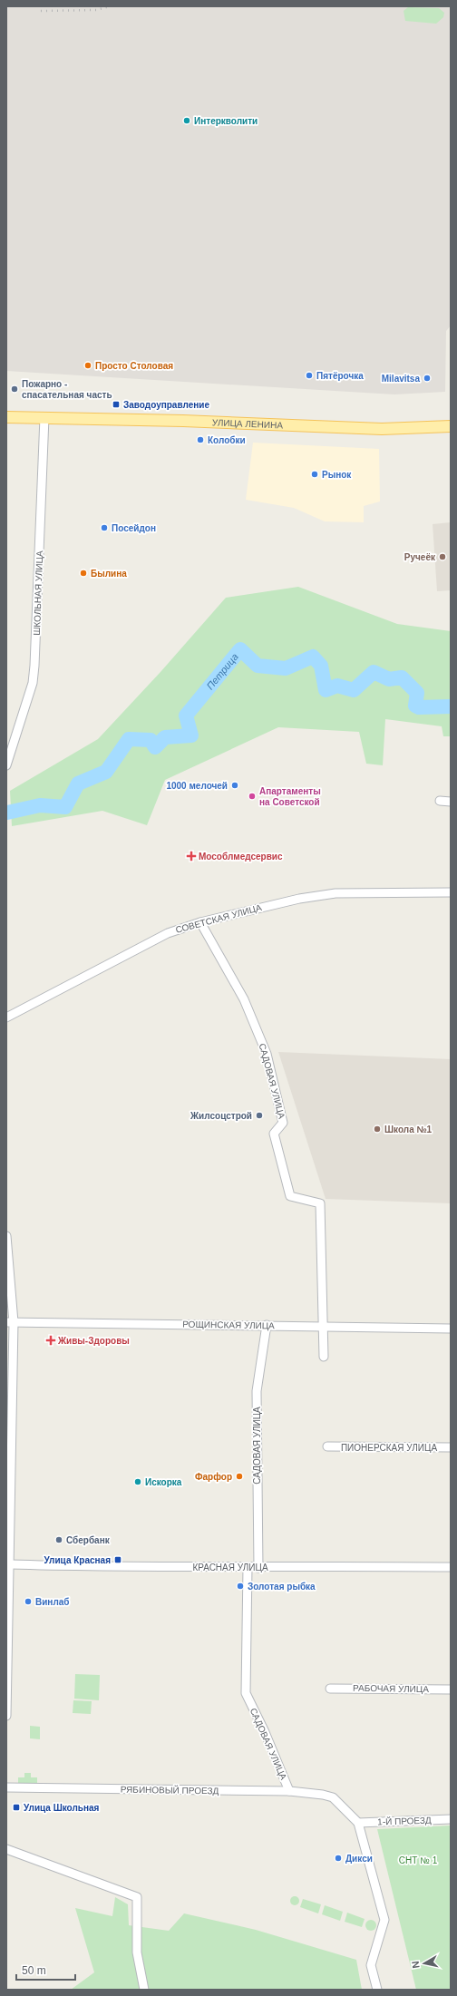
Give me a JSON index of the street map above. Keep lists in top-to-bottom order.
{
  "streets": {
    "main road": ["УЛИЦА ЛЕНИНА"],
    "street": [
      "ШКОЛЬНАЯ УЛИЦА",
      "СОВЕТСКАЯ УЛИЦА",
      "САДОВАЯ УЛИЦА",
      "РОЩИНСКАЯ УЛИЦА",
      "ПИОНЕРСКАЯ УЛИЦА",
      "КРАСНАЯ УЛИЦА",
      "РАБОЧАЯ УЛИЦА",
      "РЯБИНОВЫЙ ПРОЕЗД",
      "1-Й ПРОЕЗД"
    ]
  },
  "crossings": [
    ["УЛИЦА ЛЕНИНА", "ШКОЛЬНАЯ УЛИЦА"],
    ["СОВЕТСКАЯ УЛИЦА", "САДОВАЯ УЛИЦА"],
    ["САДОВАЯ УЛИЦА", "РОЩИНСКАЯ УЛИЦА"],
    ["САДОВАЯ УЛИЦА", "КРАСНАЯ УЛИЦА"],
    ["САДОВАЯ УЛИЦА", "РЯБИНОВЫЙ ПРОЕЗД"],
    ["РЯБИНОВЫЙ ПРОЕЗД", "1-Й ПРОЕЗД"]
  ],
  "water": ["Петрица"],
  "parks": ["СНТ № 1"],
  "places": {
    "other": [
      "Интеркволити",
      "Просто Столовая",
      "Пятёрочка",
      "Milavitsa",
      "Пожарно - спасательная часть",
      "Колобки",
      "Рынок",
      "Посейдон",
      "Ручеёк",
      "Былина",
      "1000 мелочей",
      "Апартаменты на Советской",
      "Жилсоцстрой",
      "Школа №1",
      "Фарфор",
      "Искорка",
      "Сбербанк",
      "Золотая рыбка",
      "Винлаб",
      "Дикси"
    ],
    "transit": ["Заводоуправление", "Улица Красная", "Улица Школьная"],
    "health": ["Мособлмедсервис", "Живы-Здоровы"]
  },
  "scale_bar": "50 m",
  "north": "left"
}
